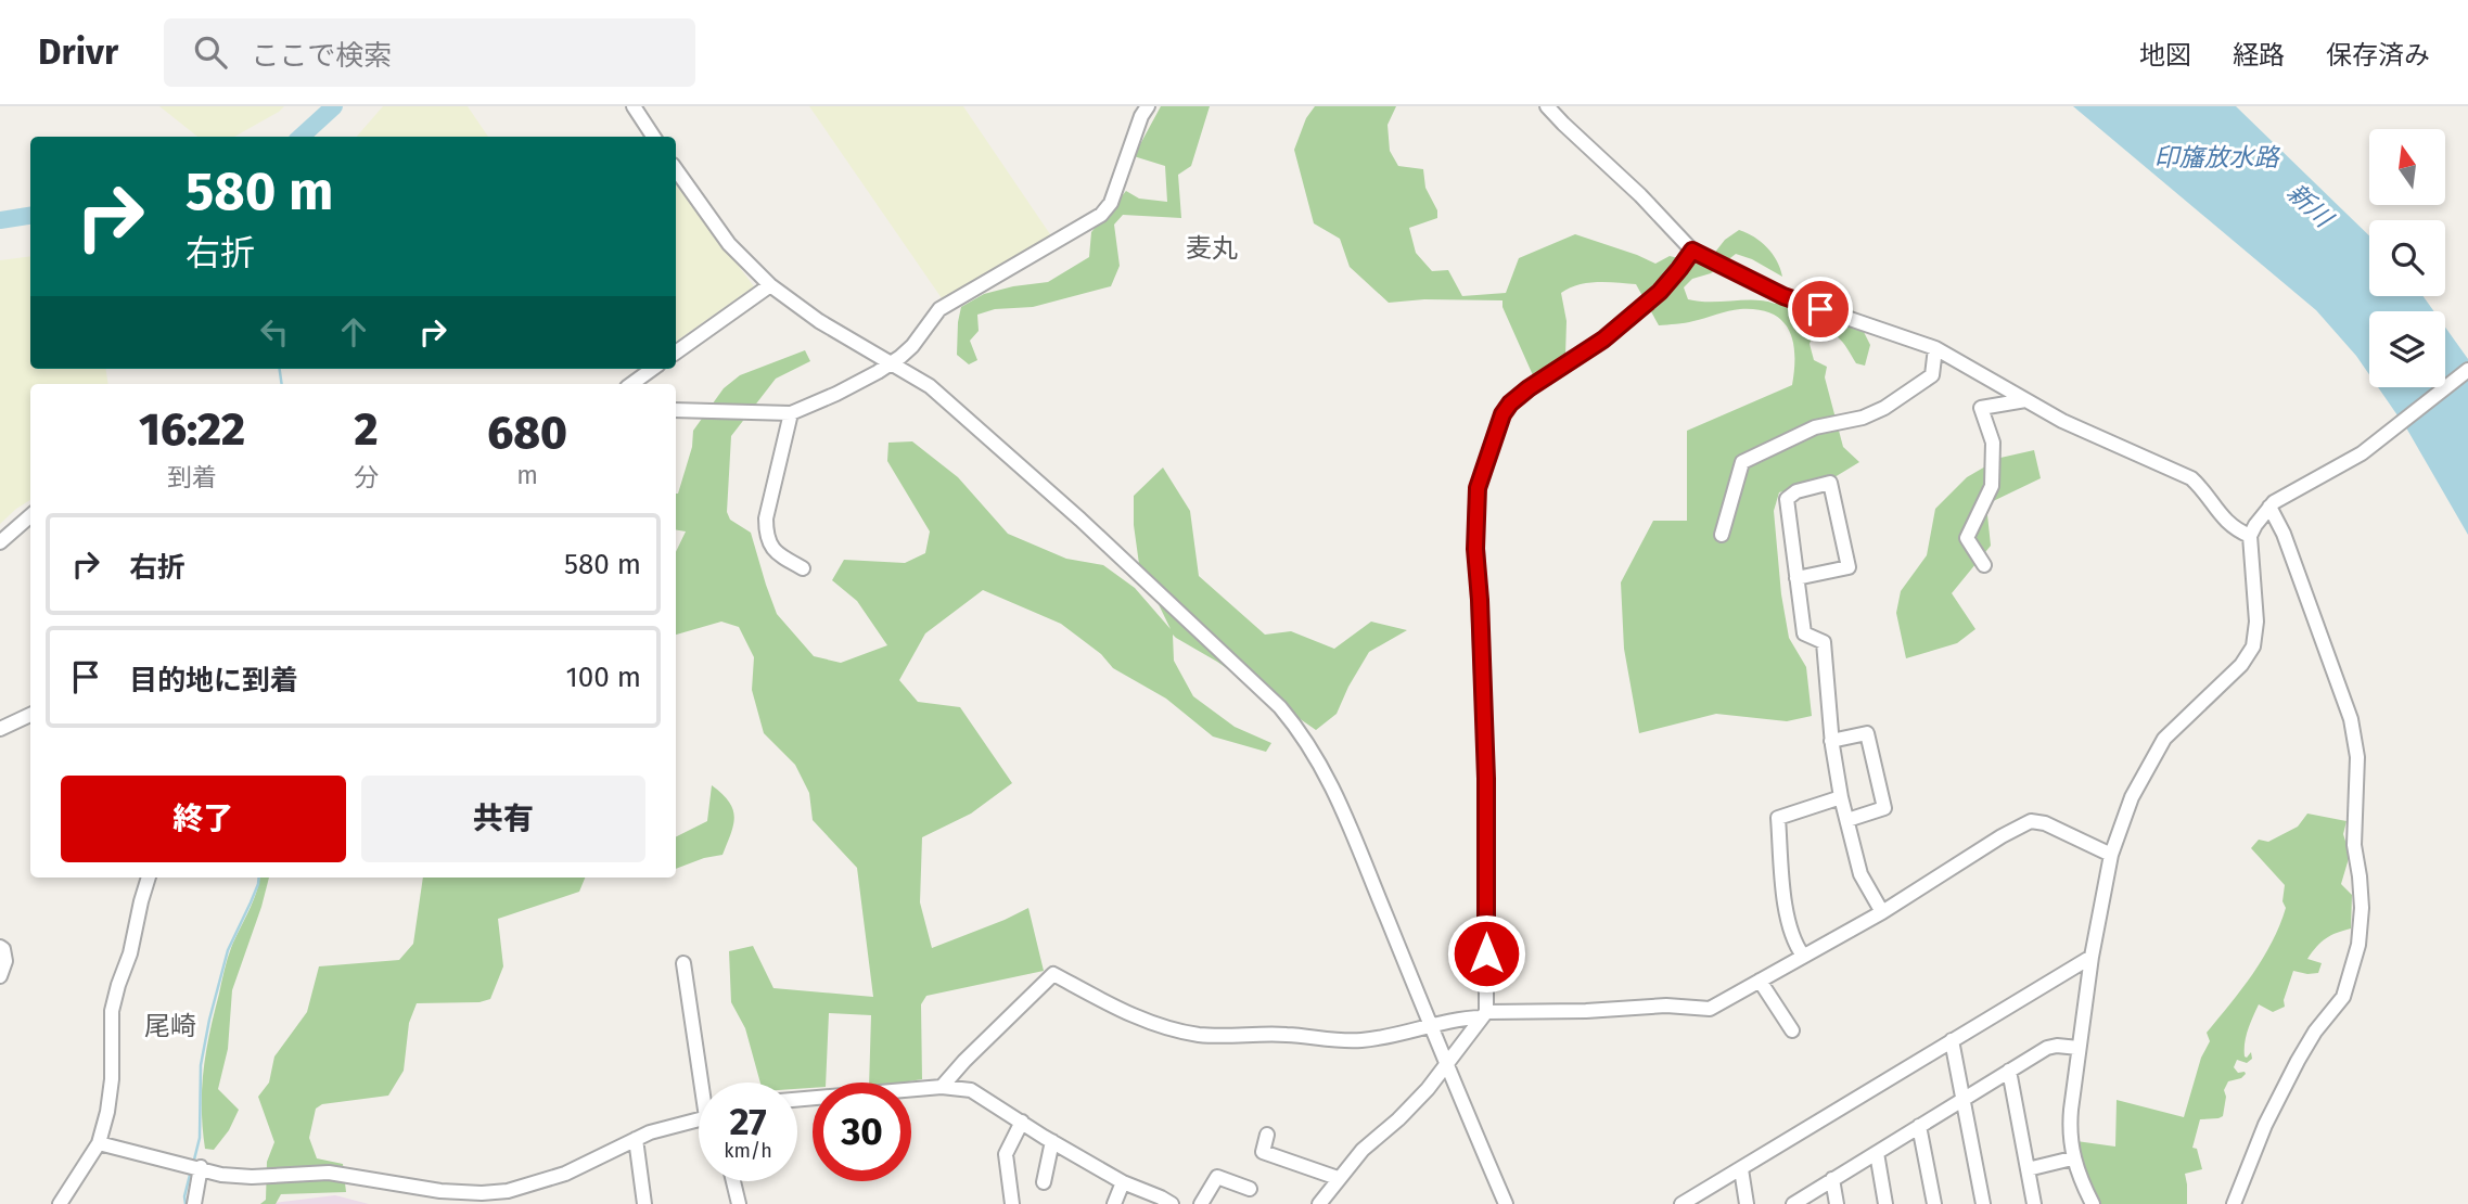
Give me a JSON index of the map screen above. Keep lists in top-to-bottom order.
{
  "districts": ["麦丸", "尾崎"],
  "water": ["印旛放水路", "新川"],
  "north": "top",
  "page": {
    "header": "Drivr",
    "search": "ここで検索",
    "nav": ["地図", "経路", "保存済み"],
    "turn": ["580 m", "右折"],
    "eta": [
      "16:22",
      "到着",
      "2",
      "分",
      "680",
      "m"
    ],
    "list": [
      {
        "name": "右折",
        "value": "580 m"
      },
      {
        "name": "目的地に到着",
        "value": "100 m"
      }
    ],
    "buttons": ["終了", "共有"],
    "speed": "27 km/h",
    "limit": "30"
  }
}
